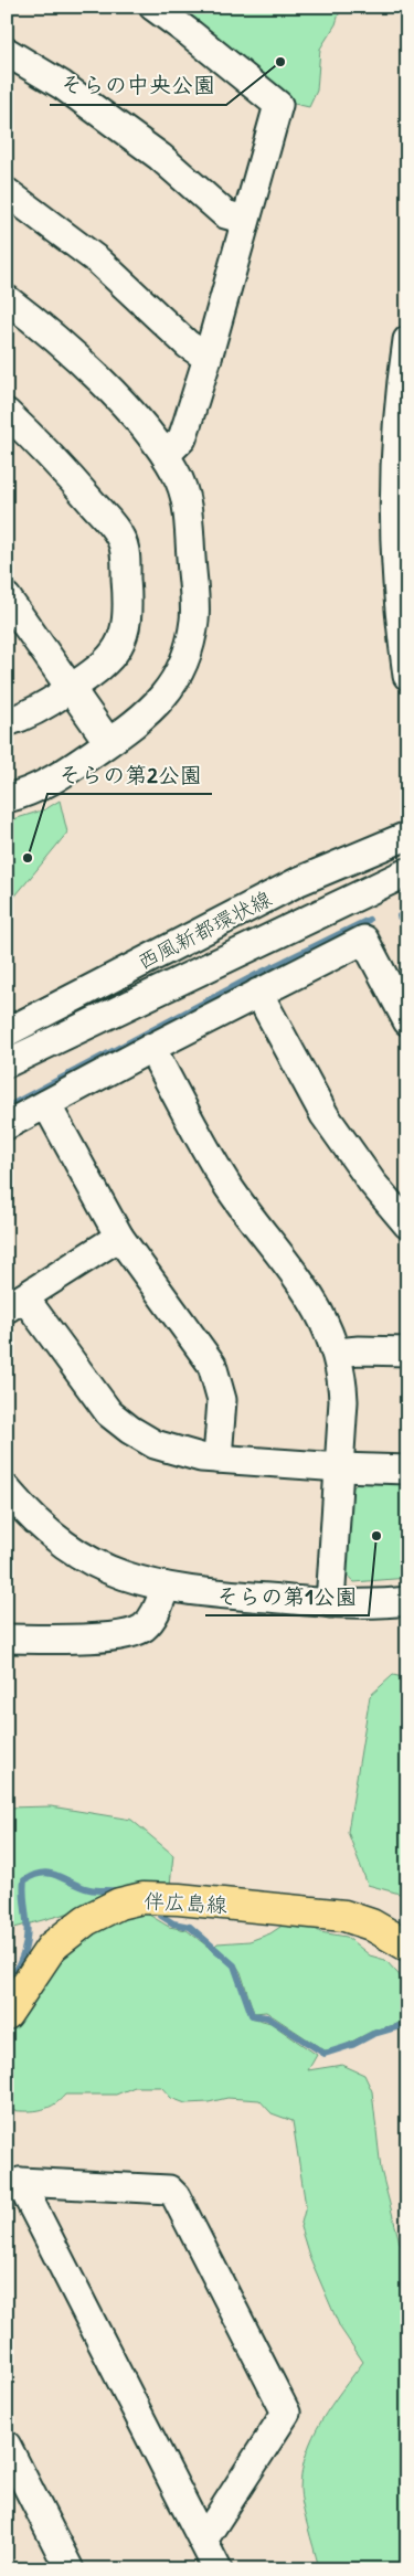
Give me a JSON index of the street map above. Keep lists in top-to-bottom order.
{
  "streets": {
    "main road": ["伴広島線"],
    "street": ["西風新都環状線"]
  },
  "places": ["そらの中央公園", "そらの第2公園", "そらの第1公園"]
}
